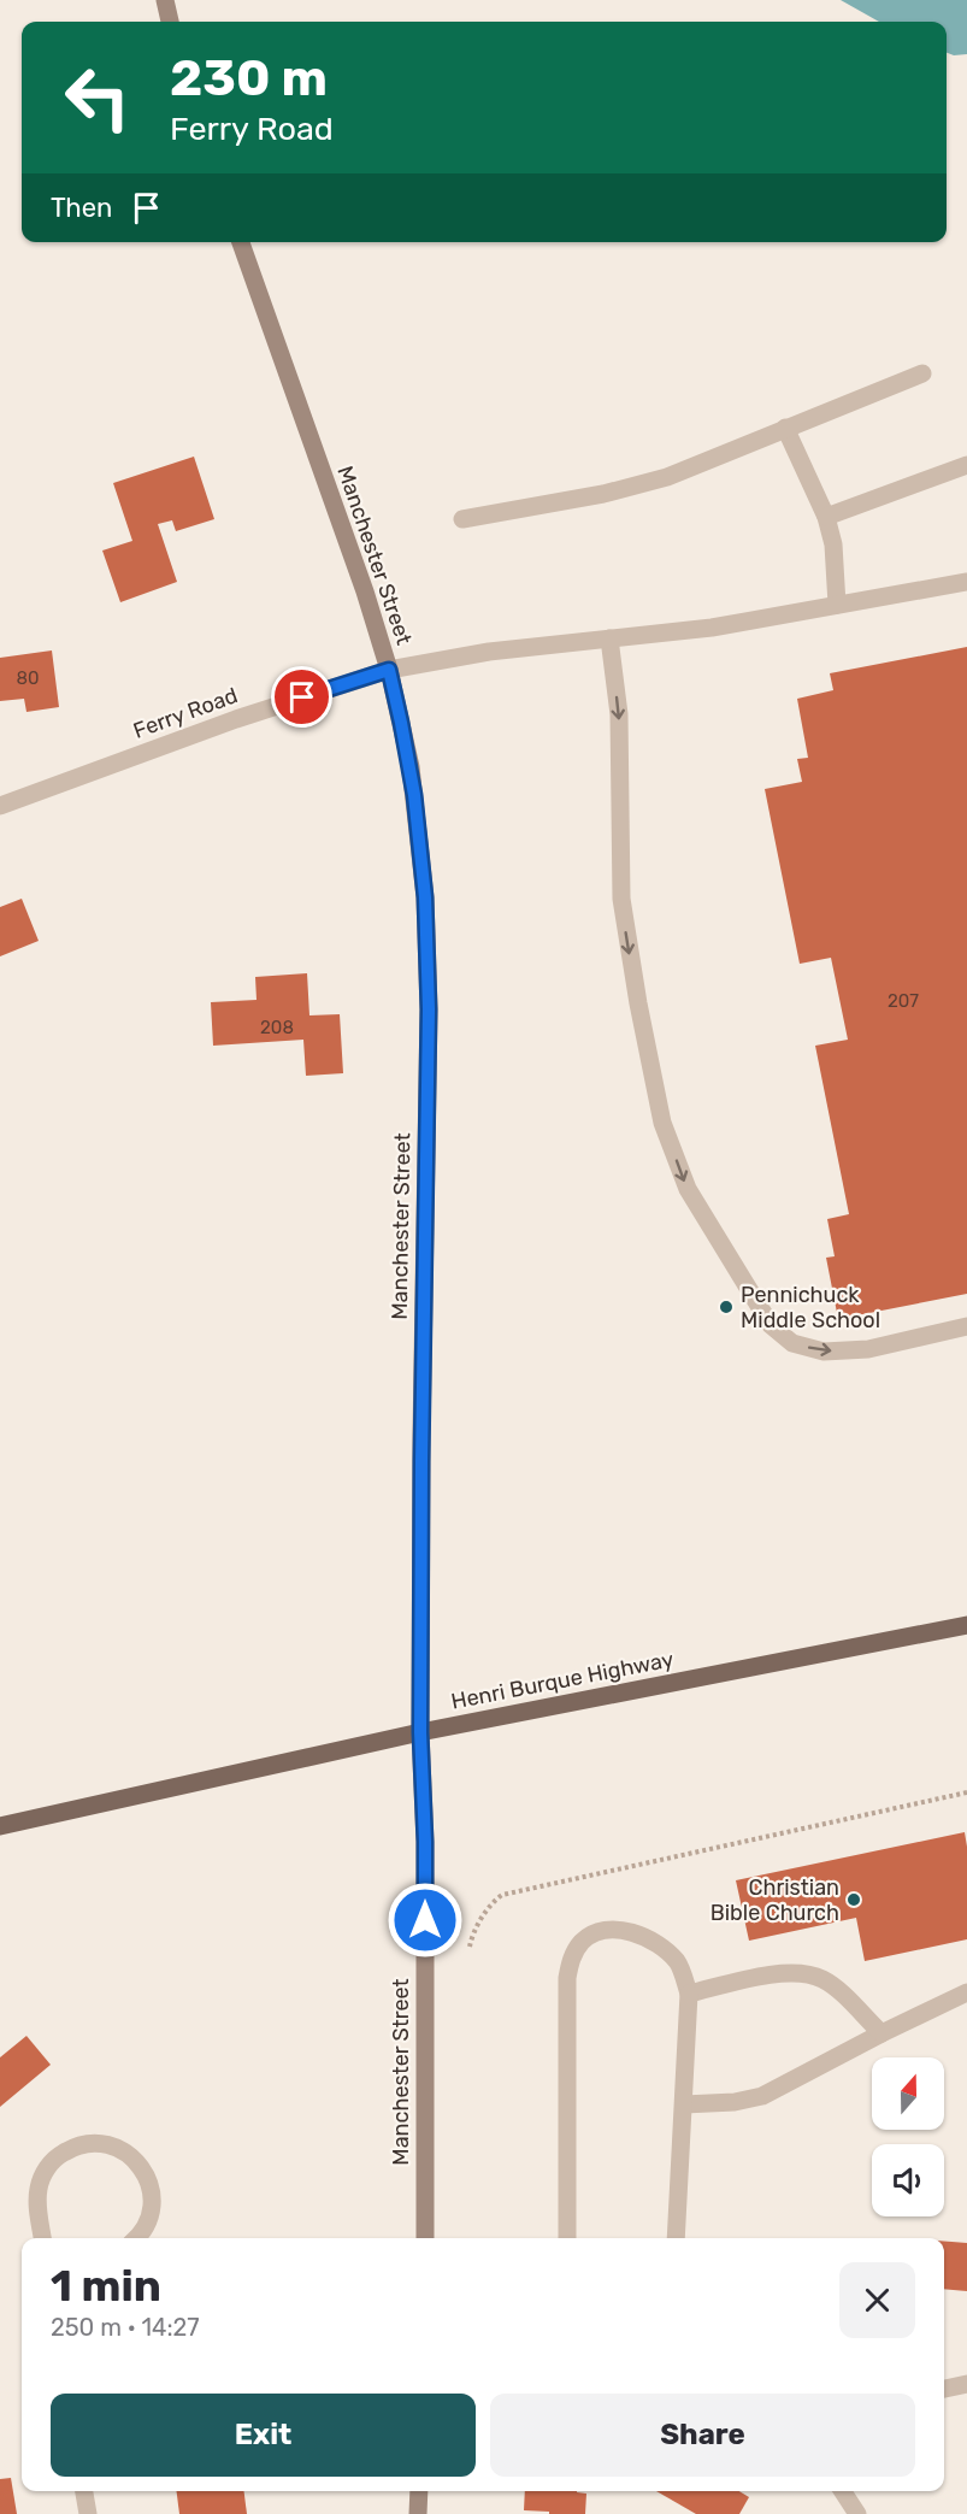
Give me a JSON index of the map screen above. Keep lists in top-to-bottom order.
{
  "streets": {
    "main road": ["Henri Burque Highway"],
    "street": ["Manchester Street", "Ferry Road"]
  },
  "crossings": [
    ["Manchester Street", "Ferry Road"],
    ["Manchester Street", "Henri Burque Highway"]
  ],
  "places": ["Pennichuck Middle School", "Christian Bible Church"],
  "house_numbers": ["80", "207", "208"],
  "north": "top",
  "page": {
    "turn": ["230 m", "Ferry Road"],
    "then": "Then",
    "heading": ["1 min", "250 m · 14:27"],
    "buttons": ["Exit", "Share"]
  }
}
